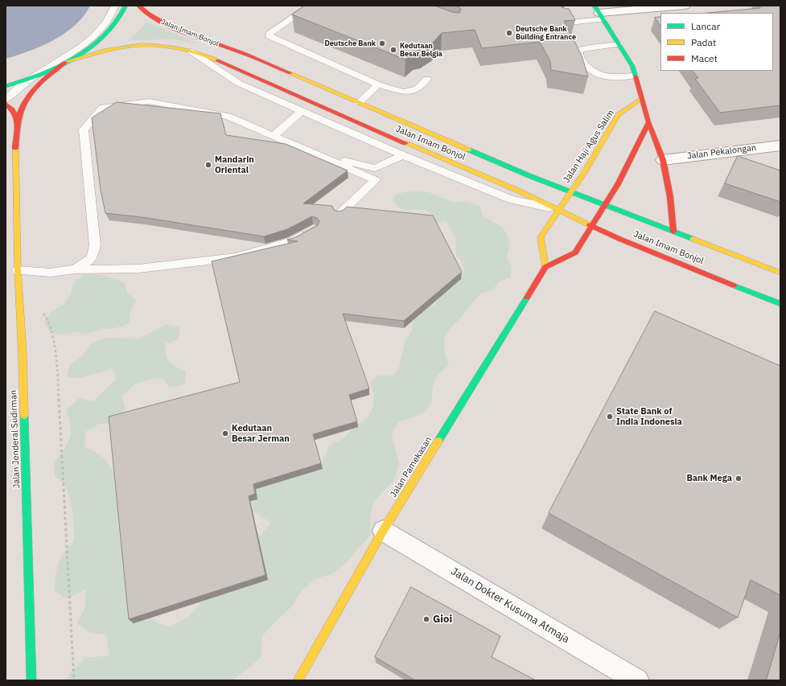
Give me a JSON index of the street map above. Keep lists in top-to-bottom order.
{
  "streets": {
    "main road": [
      "Jalan Imam Bonjol",
      "Jalan Haji Agus Salim",
      "Jalan Jenderal Sudirman",
      "Jalan Pamekasan"
    ],
    "street": ["Jalan Pekalongan", "Jalan Dokter Kusuma Atmaja"]
  },
  "crossings": [
    ["Jalan Imam Bonjol", "Jalan Haji Agus Salim"],
    ["Jalan Imam Bonjol", "Jalan Jenderal Sudirman"],
    ["Jalan Pamekasan", "Jalan Dokter Kusuma Atmaja"]
  ],
  "places": [
    "Deutsche Bank Building Entrance",
    "Deutsche Bank",
    "Kedutaan Besar Belgia",
    "Mandarin Oriental",
    "State Bank of India Indonesia",
    "Kedutaan Besar Jerman",
    "Bank Mega",
    "Gioi"
  ],
  "legend": ["Lancar", "Padat", "Macet"]
}
